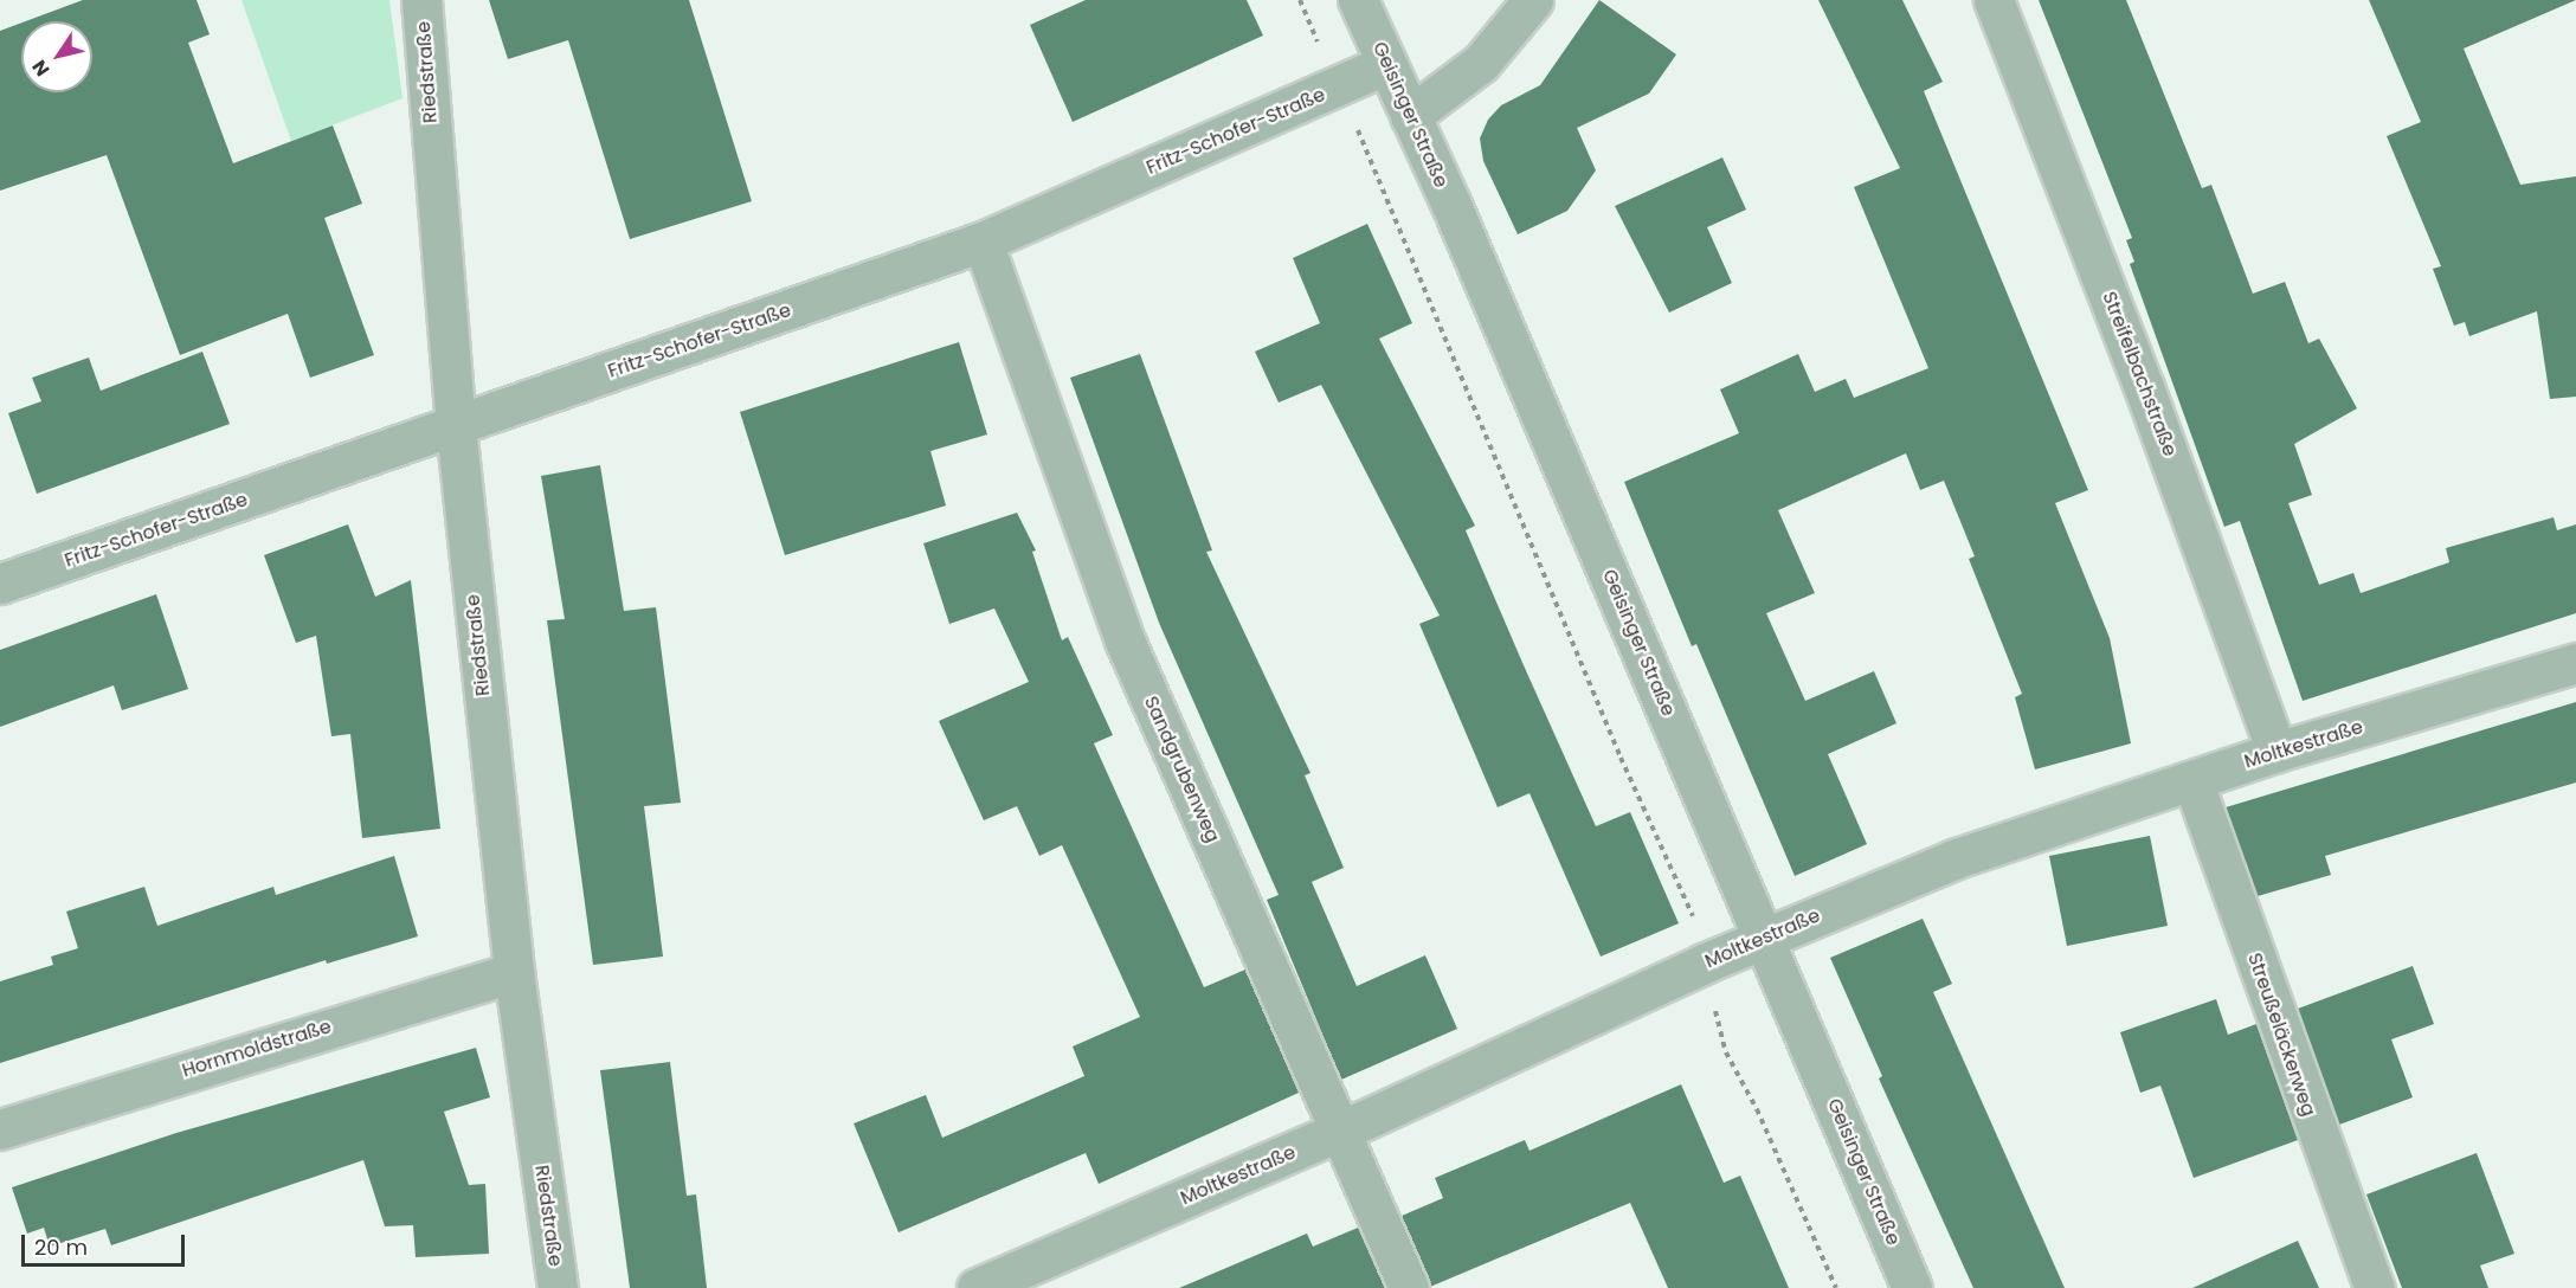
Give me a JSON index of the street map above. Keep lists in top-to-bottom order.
{
  "streets": {
    "street": [
      "Riedstraße",
      "Geisinger Straße",
      "Fritz-Schofer-Straße",
      "Streifelbachstraße",
      "Moltkestraße",
      "Sandgrubenweg",
      "Streußeläckerweg",
      "Hornmoldstraße"
    ]
  },
  "crossings": [
    ["Riedstraße", "Fritz-Schofer-Straße"],
    ["Riedstraße", "Hornmoldstraße"],
    ["Geisinger Straße", "Fritz-Schofer-Straße"],
    ["Geisinger Straße", "Moltkestraße"],
    ["Fritz-Schofer-Straße", "Sandgrubenweg"],
    ["Streifelbachstraße", "Moltkestraße"],
    ["Moltkestraße", "Sandgrubenweg"],
    ["Moltkestraße", "Streußeläckerweg"]
  ],
  "scale_bar": "20 m",
  "north": "bottom left"
}
